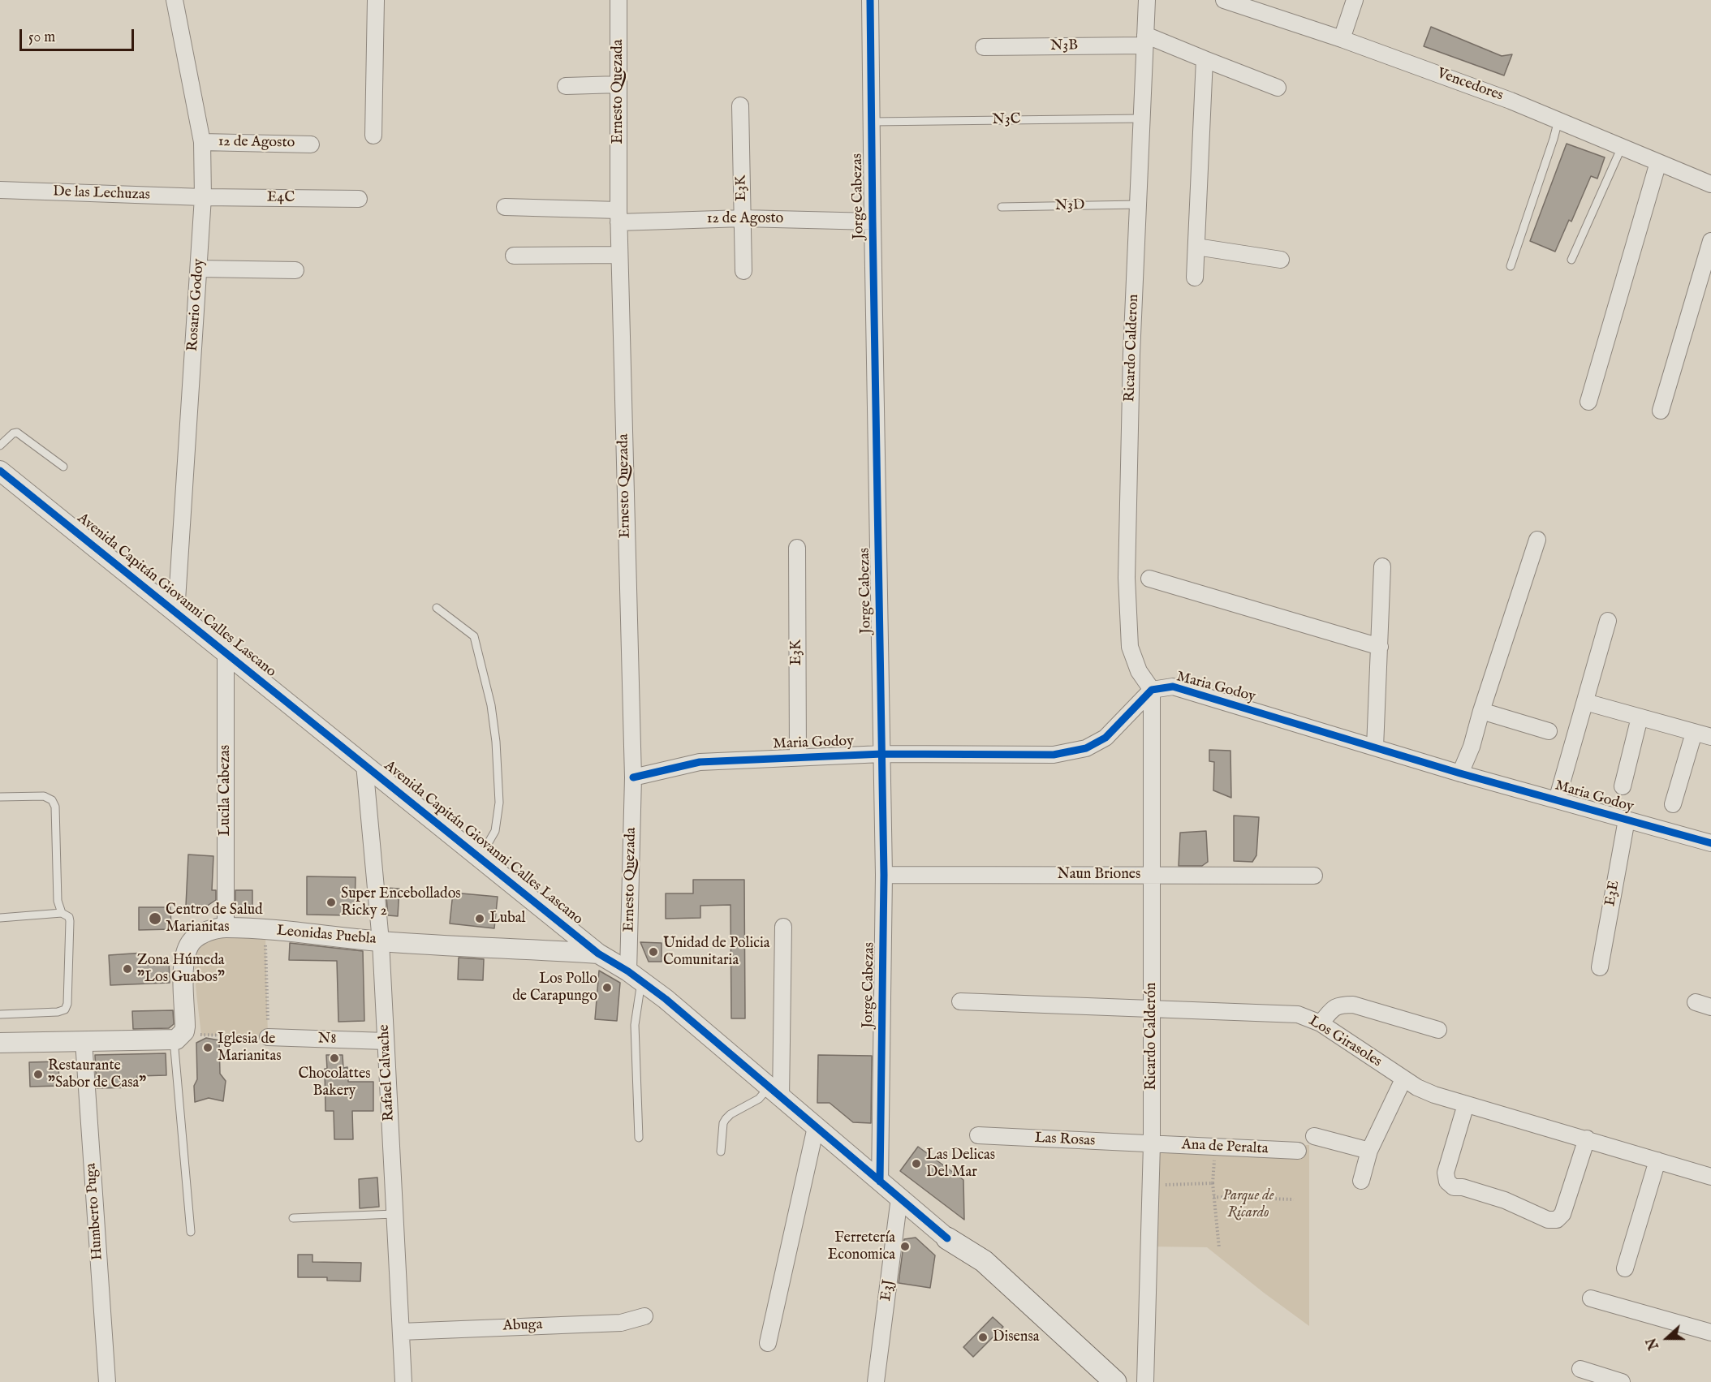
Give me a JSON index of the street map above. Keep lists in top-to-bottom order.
{
  "streets": {
    "main road": ["Avenida Capitán Giovanni Calles Lascano"],
    "street": [
      "N3B",
      "Vencedores",
      "Ernesto Quezada",
      "12 de Agosto",
      "E3K",
      "De las Lechuzas",
      "Jorge Cabezas",
      "E4C",
      "Rosario Godoy",
      "Ricardo Calderon",
      "Maria Godoy",
      "Lucila Cabezas",
      "Naun Briones",
      "E3E",
      "Leonidas Puebla",
      "Ricardo Calderón",
      "N8",
      "Los Girasoles",
      "Rafael Calvache",
      "Las Rosas",
      "Ana de Peralta",
      "Humberto Puga",
      "E3J",
      "Abuga"
    ],
    "lane": ["N3C", "N3D"]
  },
  "crossings": [
    ["N3B", "Ricardo Calderon"],
    ["Ernesto Quezada", "12 de Agosto"],
    ["Ernesto Quezada", "Avenida Capitán Giovanni Calles Lascano"],
    ["Ernesto Quezada", "Maria Godoy"],
    ["N3C", "Jorge Cabezas"],
    ["N3C", "Ricardo Calderon"],
    ["12 de Agosto", "E3K"],
    ["12 de Agosto", "Jorge Cabezas"],
    ["12 de Agosto", "Rosario Godoy"],
    ["E3K", "Maria Godoy"],
    ["De las Lechuzas", "E4C"],
    ["De las Lechuzas", "Rosario Godoy"],
    ["Jorge Cabezas", "Avenida Capitán Giovanni Calles Lascano"],
    ["Jorge Cabezas", "Maria Godoy"],
    ["Jorge Cabezas", "Naun Briones"],
    ["E4C", "Rosario Godoy"],
    ["N3D", "Ricardo Calderon"],
    ["Rosario Godoy", "Avenida Capitán Giovanni Calles Lascano"],
    ["Ricardo Calderon", "Maria Godoy"],
    ["Ricardo Calderon", "Ricardo Calderón"],
    ["Avenida Capitán Giovanni Calles Lascano", "Lucila Cabezas"],
    ["Avenida Capitán Giovanni Calles Lascano", "Leonidas Puebla"],
    ["Avenida Capitán Giovanni Calles Lascano", "Rafael Calvache"],
    ["Avenida Capitán Giovanni Calles Lascano", "E3J"],
    ["Maria Godoy", "E3E"],
    ["Maria Godoy", "Ricardo Calderón"],
    ["Lucila Cabezas", "Leonidas Puebla"],
    ["Naun Briones", "Ricardo Calderón"],
    ["Leonidas Puebla", "Rafael Calvache"],
    ["Ricardo Calderón", "Los Girasoles"],
    ["Ricardo Calderón", "Las Rosas"],
    ["Ricardo Calderón", "Ana de Peralta"],
    ["N8", "Rafael Calvache"],
    ["Rafael Calvache", "Abuga"],
    ["Las Rosas", "Ana de Peralta"]
  ],
  "parks": ["Parque de Ricardo"],
  "places": [
    "Super Encebollados Ricky 2",
    "Centro de Salud Marianitas",
    "Lubal",
    "Unidad de Policia Comunitaria",
    "Zona Húmeda \"Los Guabos\"",
    "Los Pollo de Carapungo",
    "Iglesia de Marianitas",
    "Chocolattes Bakery",
    "Restaurante \"Sabor de Casa\"",
    "Las Delicas Del Mar",
    "Ferretería Economica",
    "Disensa"
  ],
  "scale_bar": "50 m",
  "north": "left"
}
